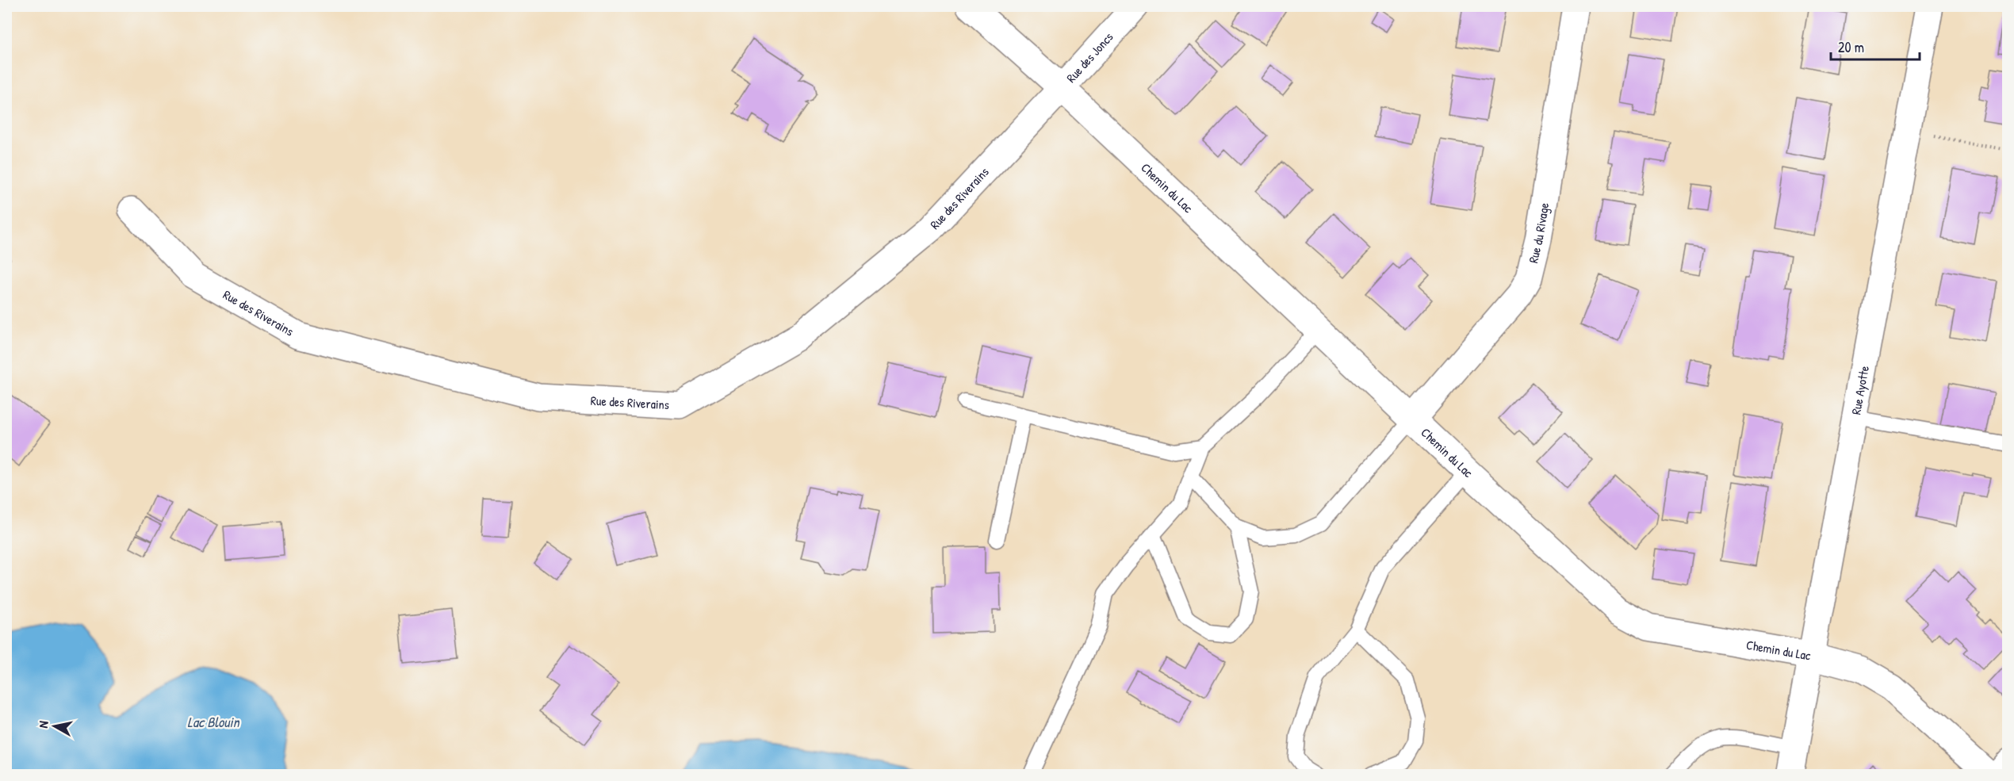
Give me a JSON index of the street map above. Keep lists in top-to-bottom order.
{
  "streets": {
    "street": [
      "Rue des Joncs",
      "Chemin du Lac",
      "Rue des Riverains",
      "Rue du Rivage",
      "Rue Ayotte"
    ]
  },
  "crossings": [
    ["Rue des Joncs", "Chemin du Lac"],
    ["Rue des Joncs", "Rue des Riverains"],
    ["Chemin du Lac", "Rue des Riverains"],
    ["Chemin du Lac", "Rue du Rivage"],
    ["Chemin du Lac", "Rue Ayotte"]
  ],
  "water": ["Lac Blouin"],
  "scale_bar": "20 m",
  "north": "left"
}
